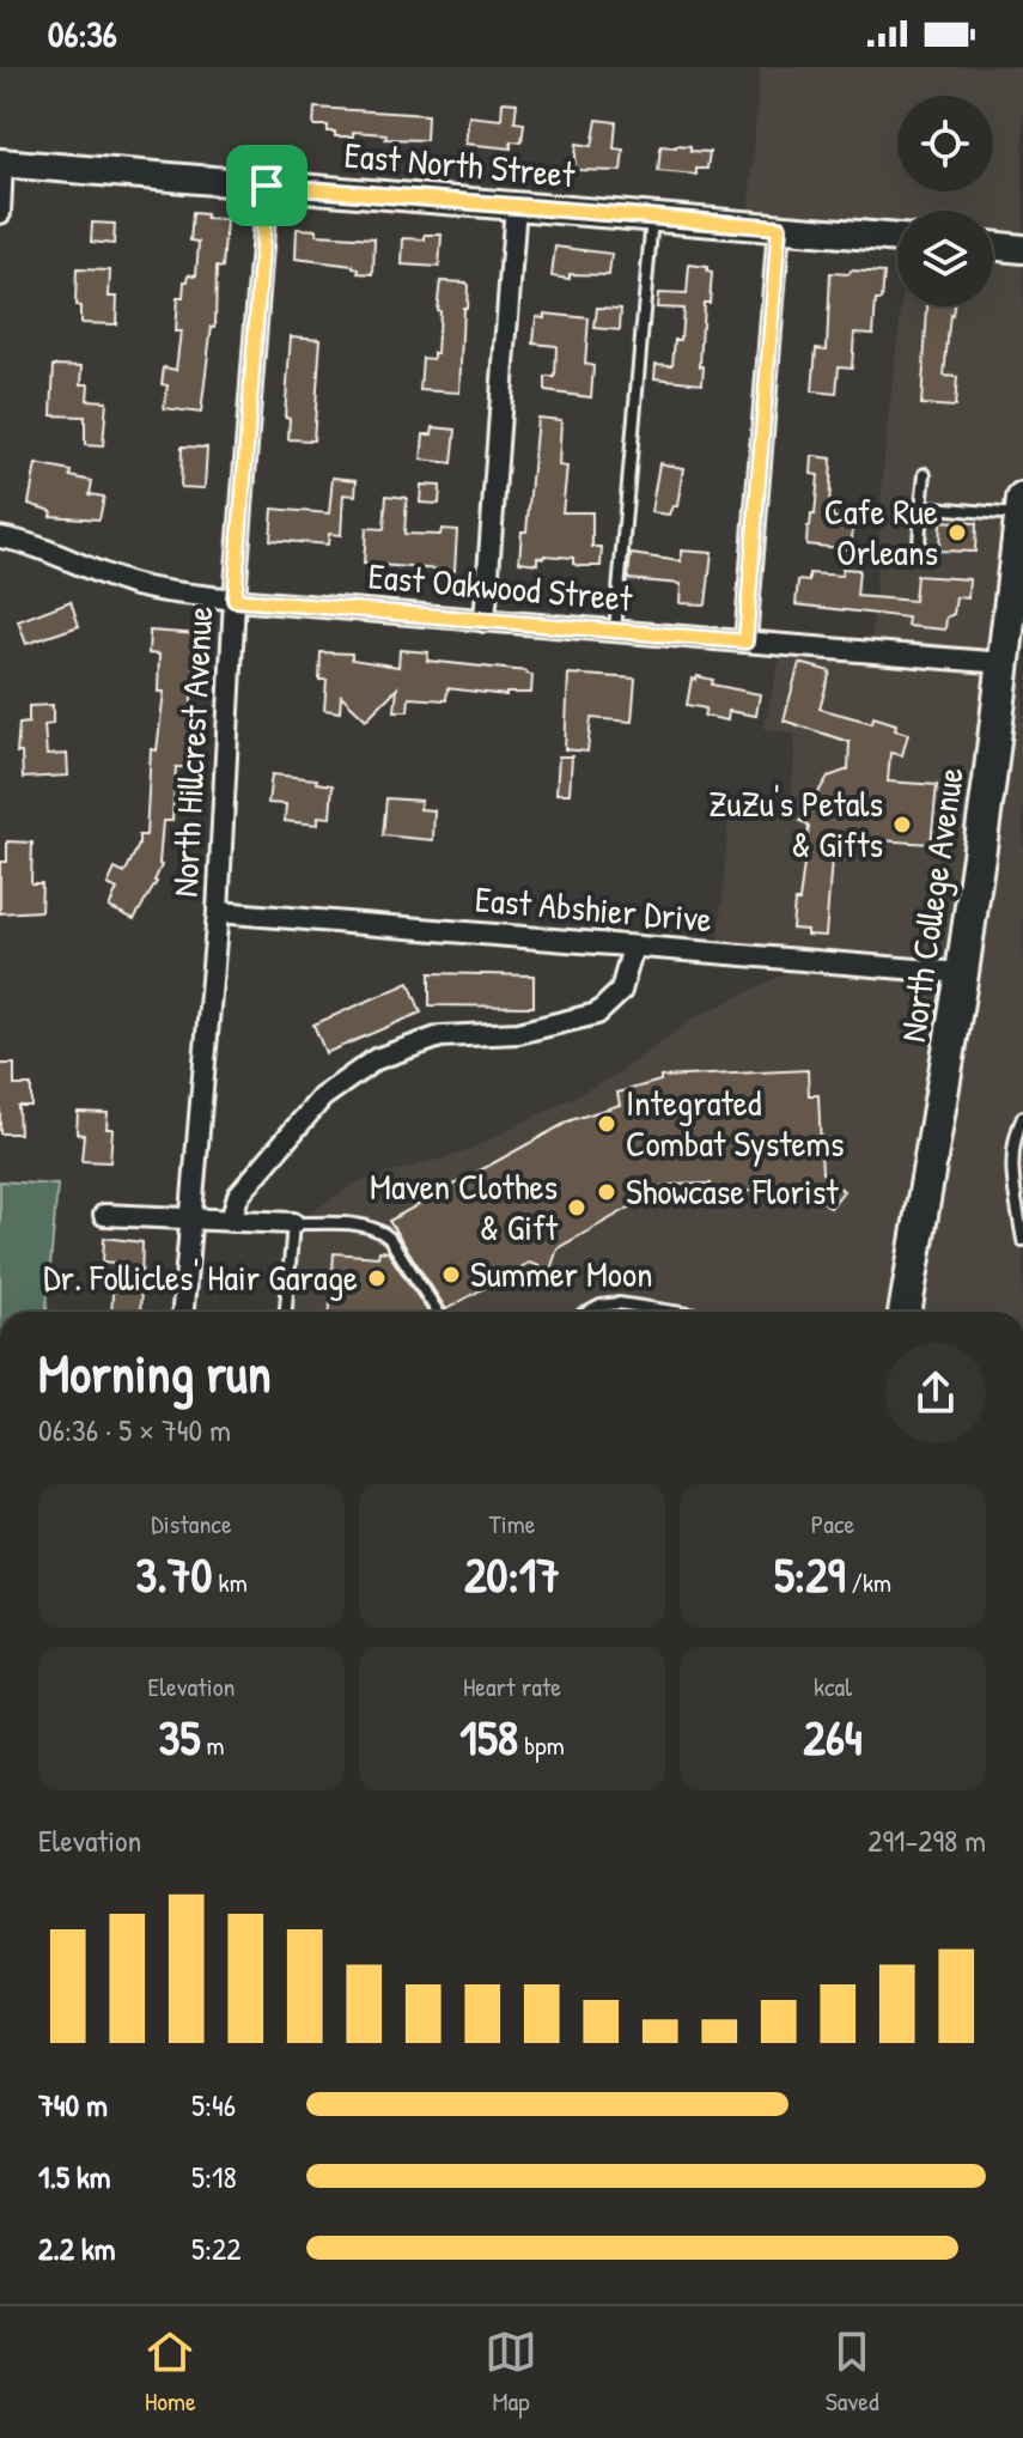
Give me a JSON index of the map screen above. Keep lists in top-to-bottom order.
{
  "streets": {
    "main road": ["East North Street", "North College Avenue"],
    "street": ["East Oakwood Street", "North Hillcrest Avenue", "East Abshier Drive"]
  },
  "crossings": [
    ["East North Street", "North Hillcrest Avenue"],
    ["East Oakwood Street", "North Hillcrest Avenue"],
    ["East Oakwood Street", "North College Avenue"],
    ["North Hillcrest Avenue", "East Abshier Drive"],
    ["North College Avenue", "East Abshier Drive"]
  ],
  "places": [
    "Cafe Rue Orleans",
    "ZuZu's Petals & Gifts",
    "Integrated Combat Systems",
    "Showcase Florist",
    "Maven Clothes & Gift",
    "Summer Moon",
    "Dr. Follicles' Hair Garage"
  ],
  "page": {
    "status": "06:36",
    "heading": ["Morning run", "06:36 · 5 × 740 m"],
    "stats": [
      ["Distance", "3.70 km"],
      ["Time", "20:17"],
      ["Pace", "5:29 /km"],
      ["Elevation", "35 m"],
      ["Heart rate", "158 bpm"],
      ["kcal", "264"]
    ],
    "chart": ["Elevation", "291–298 m"],
    "list": [
      {
        "name": "740 m",
        "note": "5:46"
      },
      {
        "name": "1.5 km",
        "note": "5:18"
      },
      {
        "name": "2.2 km",
        "note": "5:22"
      }
    ],
    "tabs": ["Home", "Map", "Saved"]
  }
}
